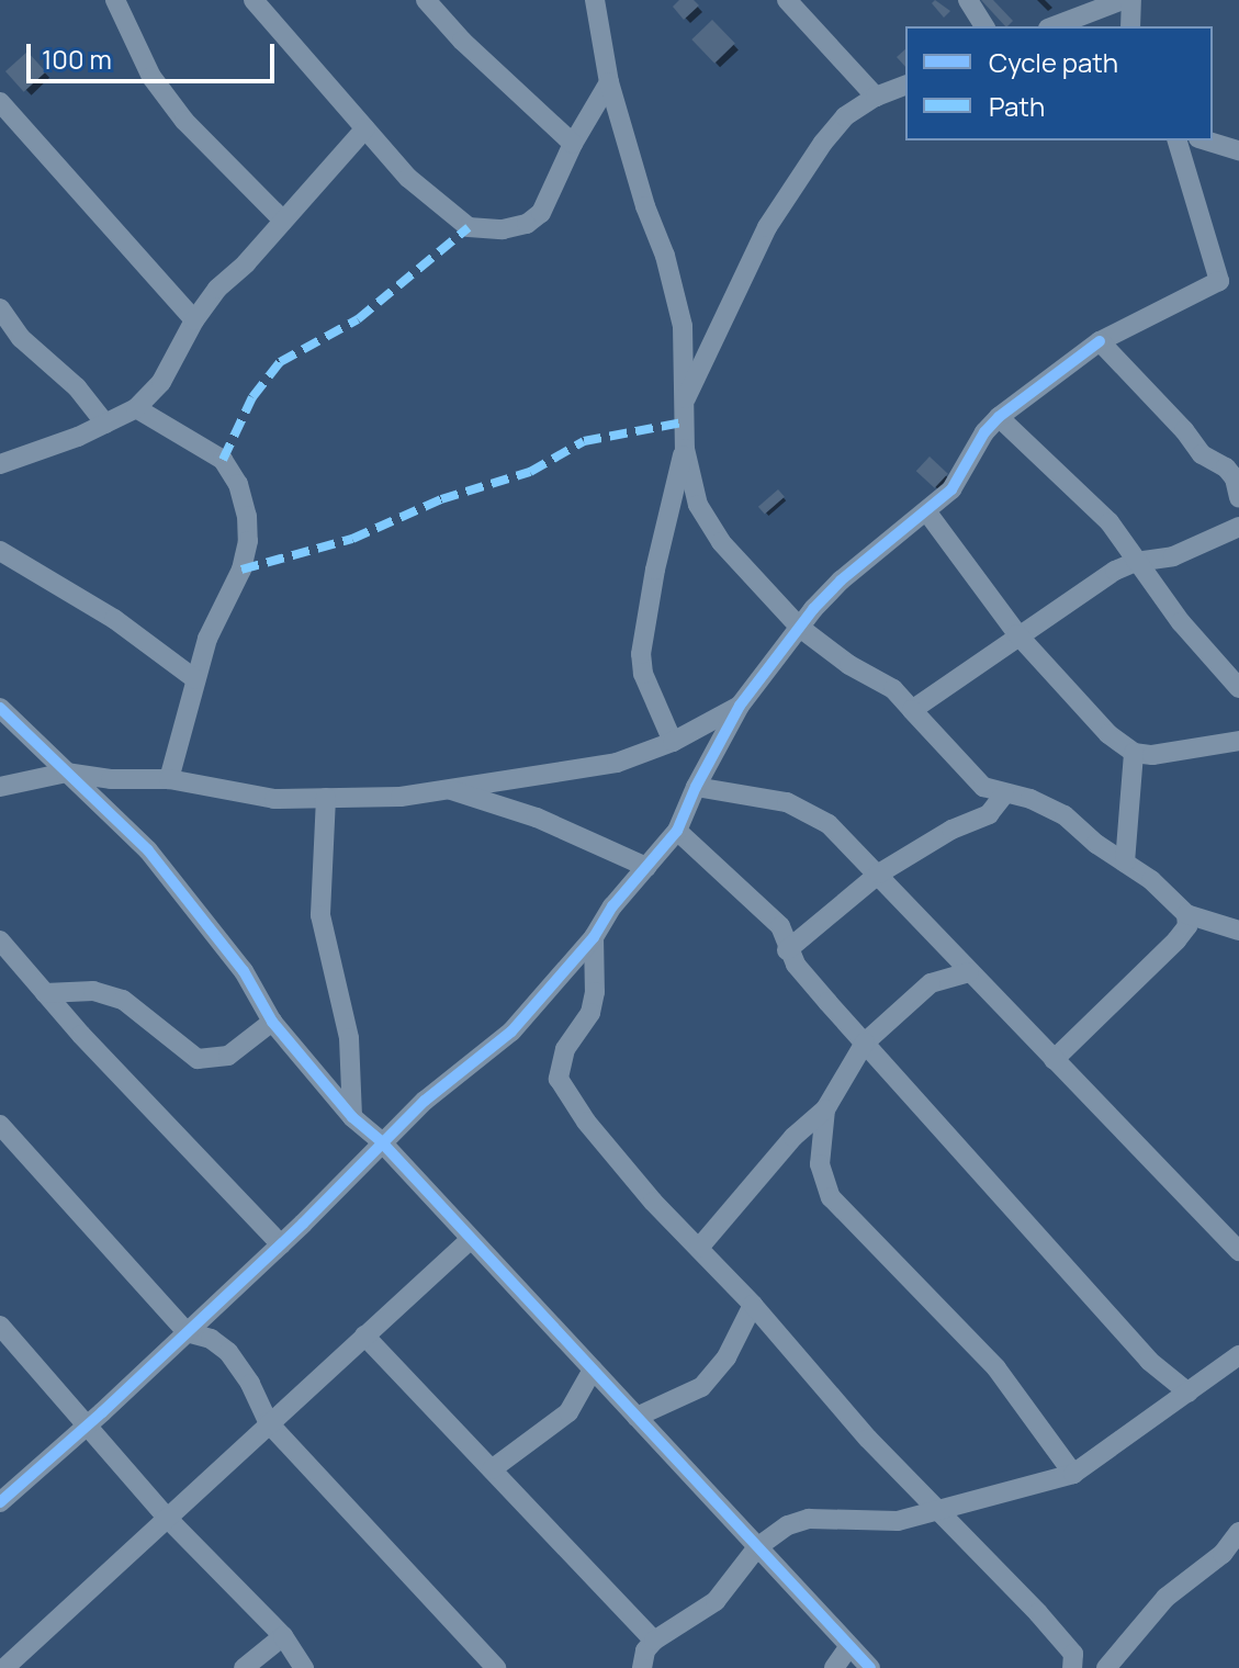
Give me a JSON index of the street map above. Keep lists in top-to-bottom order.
{
  "legend": ["Cycle path", "Path"],
  "scale_bar": "100 m"
}
